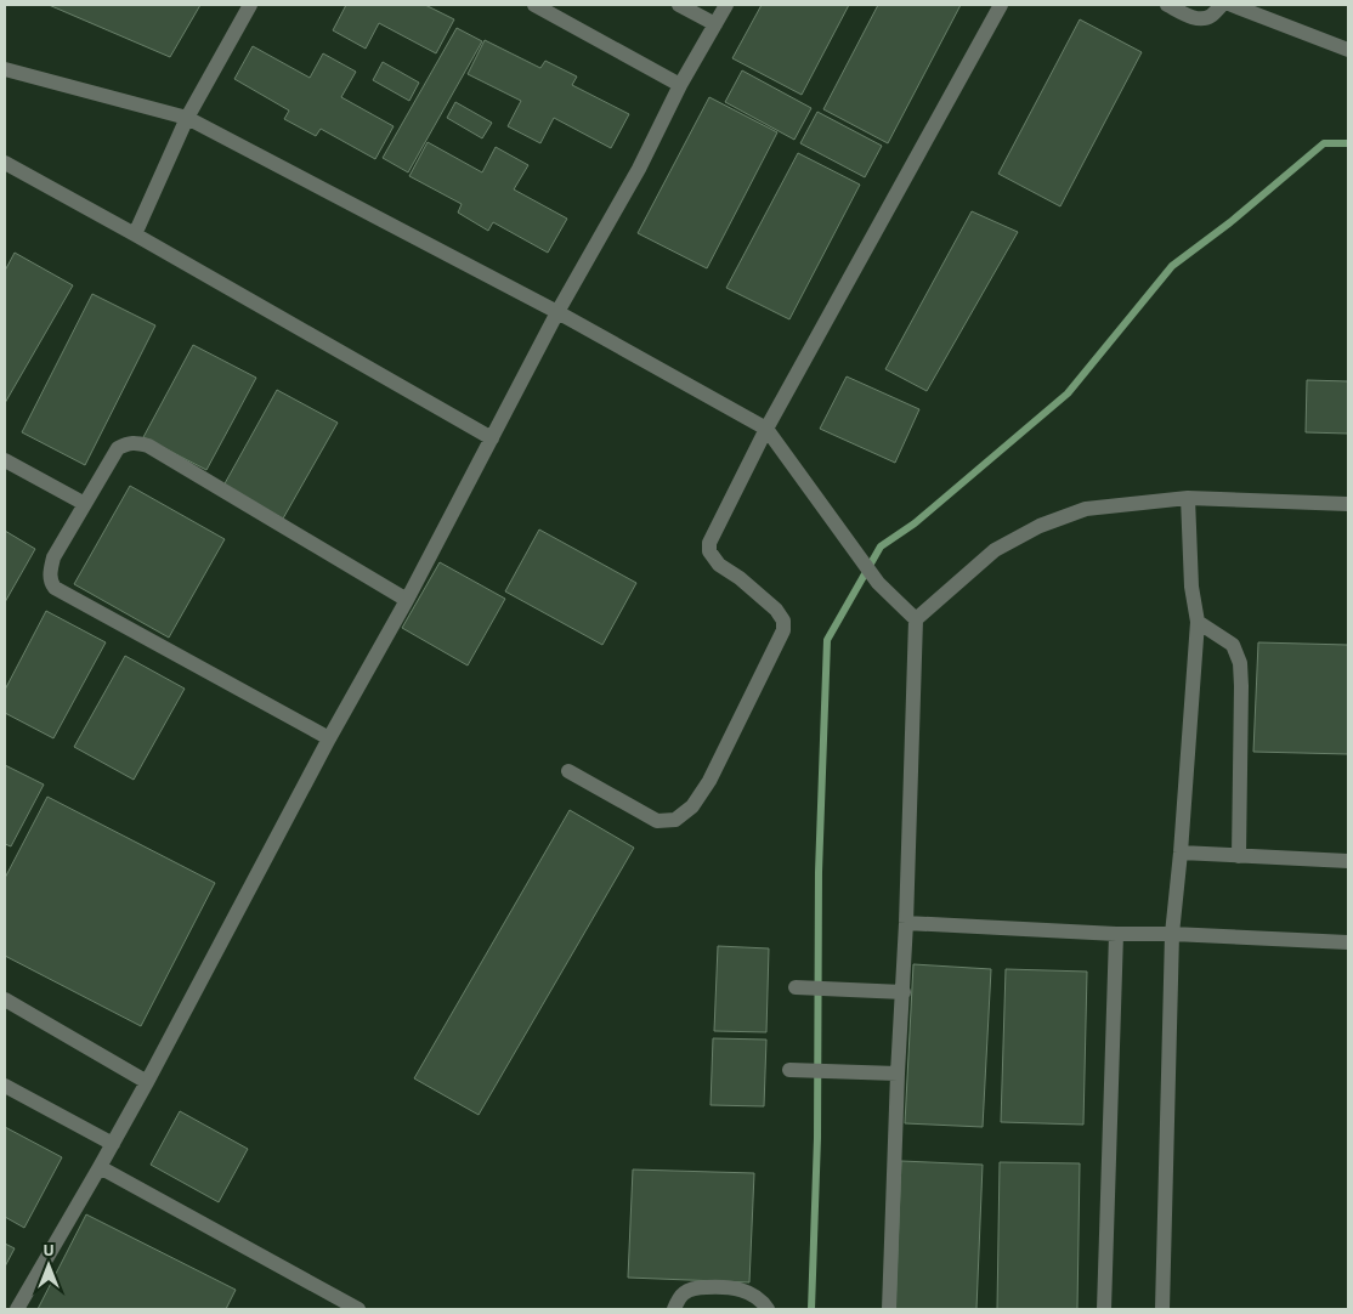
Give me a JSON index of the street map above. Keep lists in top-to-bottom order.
{
  "north": "top"
}
